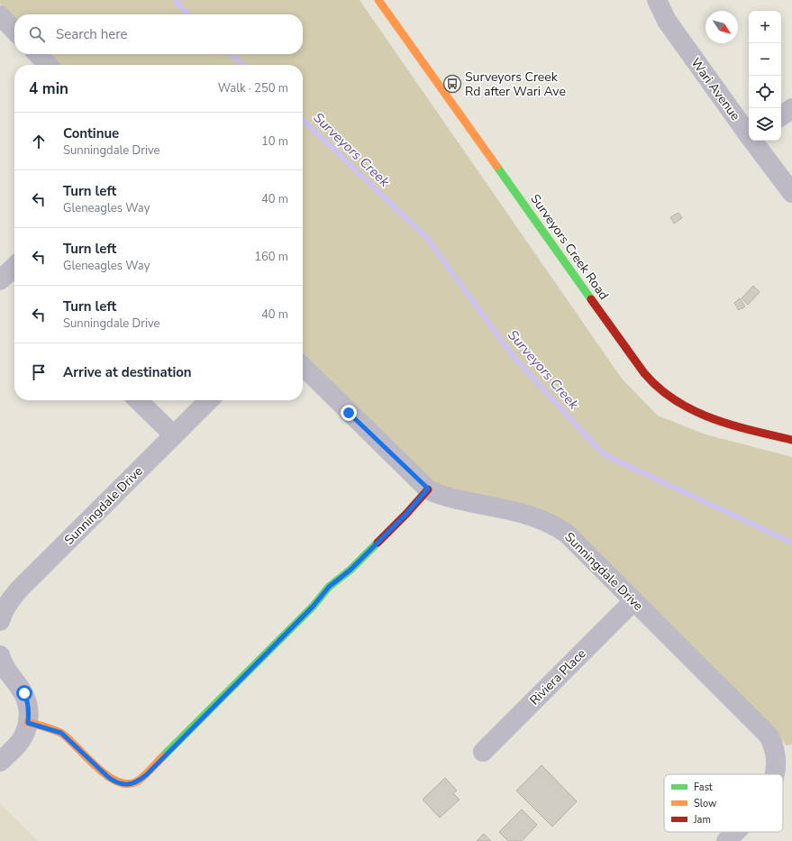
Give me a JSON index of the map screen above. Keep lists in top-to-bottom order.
{
  "streets": {
    "street": [
      "Wari Avenue",
      "Surveyors Creek Road",
      "Sunningdale Drive",
      "Riviera Place"
    ]
  },
  "crossings": [
    ["Sunningdale Drive", "Riviera Place"]
  ],
  "water": ["Surveyors Creek"],
  "places": {
    "bus stop": ["Surveyors Creek Rd after Wari Ave"]
  },
  "legend": ["Fast", "Slow", "Jam"],
  "north": "bottom right",
  "page": {
    "map_buttons": ["+", "−"],
    "search": "Search here",
    "heading": ["4 min", "Walk · 250 m"],
    "list": [
      ["Continue", "Sunningdale Drive", "10 m"],
      ["Turn left", "Gleneagles Way", "40 m"],
      ["Turn left", "Gleneagles Way", "160 m"],
      ["Turn left", "Sunningdale Drive", "40 m"],
      "Arrive at destination"
    ]
  }
}
